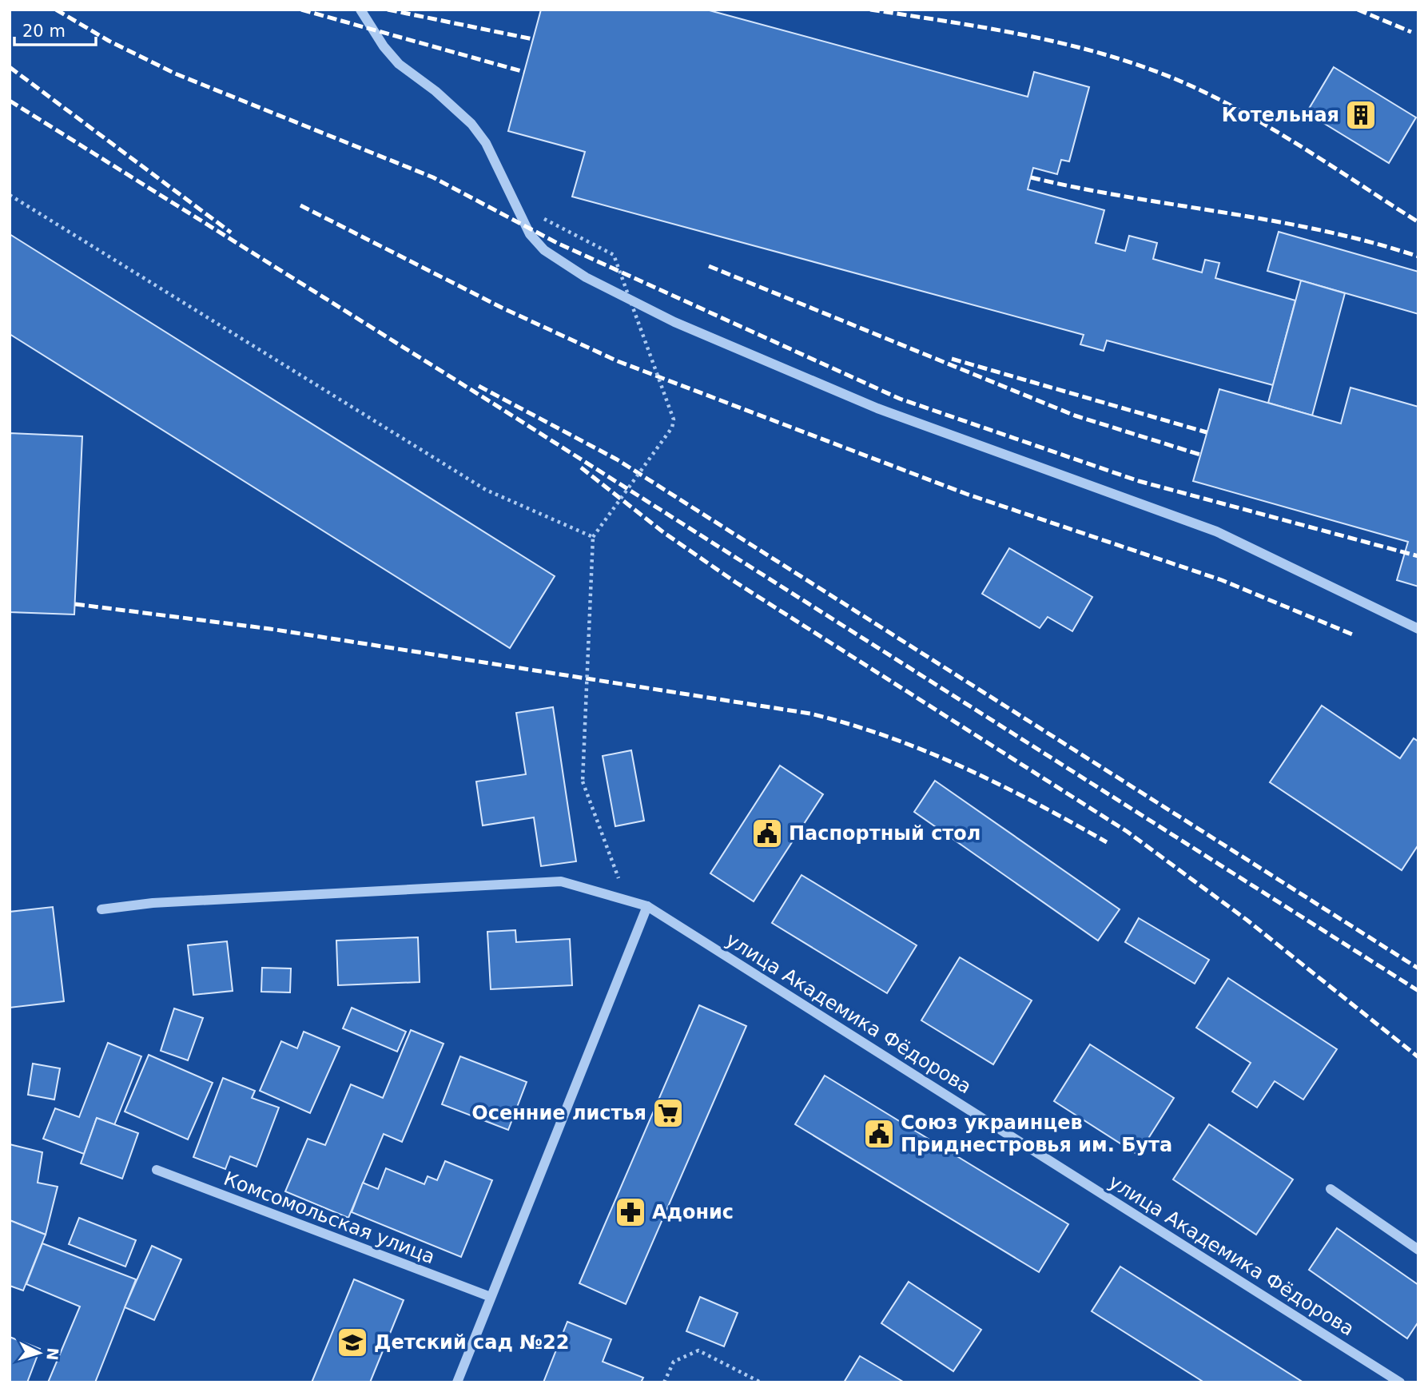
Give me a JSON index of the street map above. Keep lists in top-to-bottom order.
{
  "streets": {
    "street": ["улица Академика Фёдорова", "Комсомольская улица"]
  },
  "places": {
    "building": ["Котельная"],
    "public building": ["Паспортный стол", "Союз украинцев Приднестровья им. Бута"],
    "supermarket": ["Осенние листья"],
    "pharmacy": ["Адонис"],
    "school or university": ["Детский сад №22"]
  },
  "scale_bar": "20 m",
  "north": "right"
}
